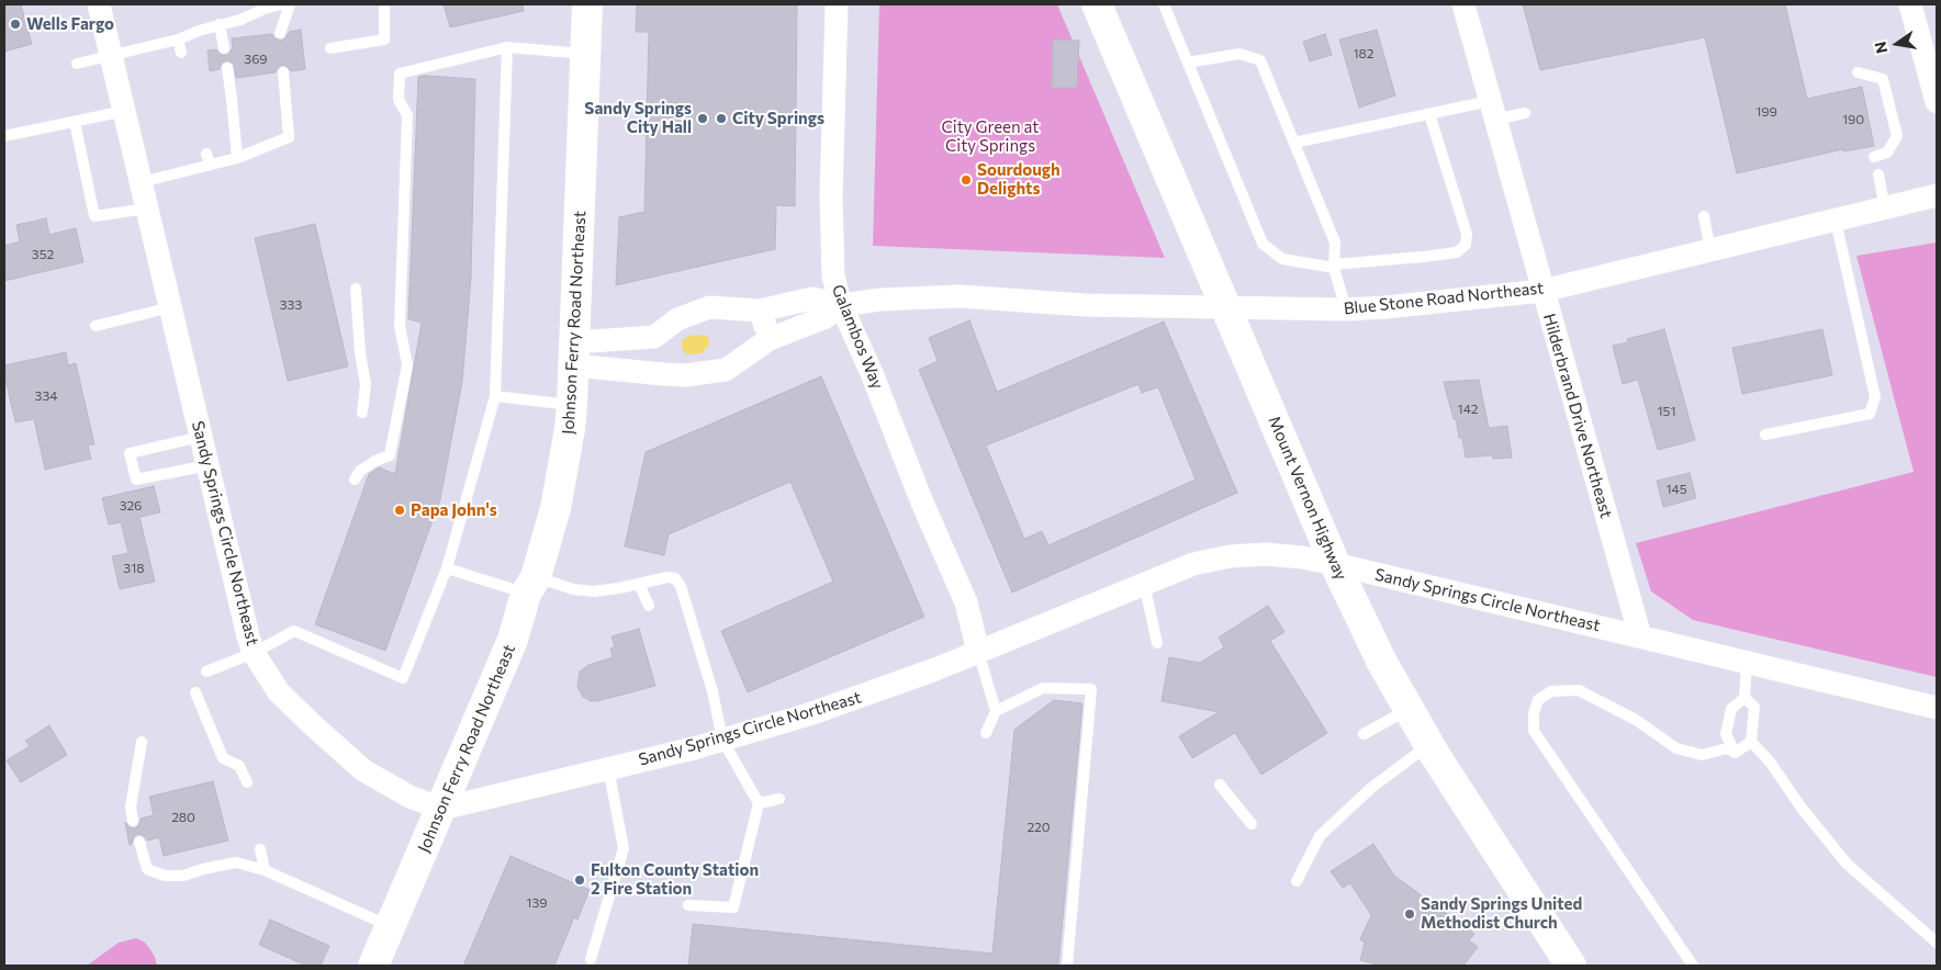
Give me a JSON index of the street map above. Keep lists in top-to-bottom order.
{
  "streets": {
    "street": [
      "Blue Stone Road Northeast",
      "Johnson Ferry Road Northeast",
      "Galambos Way",
      "Hilderbrand Drive Northeast",
      "Mount Vernon Highway",
      "Sandy Springs Circle Northeast"
    ]
  },
  "crossings": [
    ["Blue Stone Road Northeast", "Johnson Ferry Road Northeast"],
    ["Blue Stone Road Northeast", "Galambos Way"],
    ["Blue Stone Road Northeast", "Hilderbrand Drive Northeast"],
    ["Blue Stone Road Northeast", "Mount Vernon Highway"],
    ["Johnson Ferry Road Northeast", "Sandy Springs Circle Northeast"],
    ["Galambos Way", "Sandy Springs Circle Northeast"],
    ["Hilderbrand Drive Northeast", "Sandy Springs Circle Northeast"],
    ["Mount Vernon Highway", "Sandy Springs Circle Northeast"]
  ],
  "parks": ["City Green at City Springs"],
  "places": [
    "Wells Fargo",
    "Sandy Springs City Hall",
    "City Springs",
    "Sourdough Delights",
    "Papa John's",
    "Fulton County Station 2 Fire Station",
    "Sandy Springs United Methodist Church"
  ],
  "house_numbers": [
    "182",
    "369",
    "199",
    "190",
    "352",
    "333",
    "334",
    "142",
    "151",
    "145",
    "326",
    "318",
    "280",
    "220",
    "139"
  ],
  "north": "left"
}
